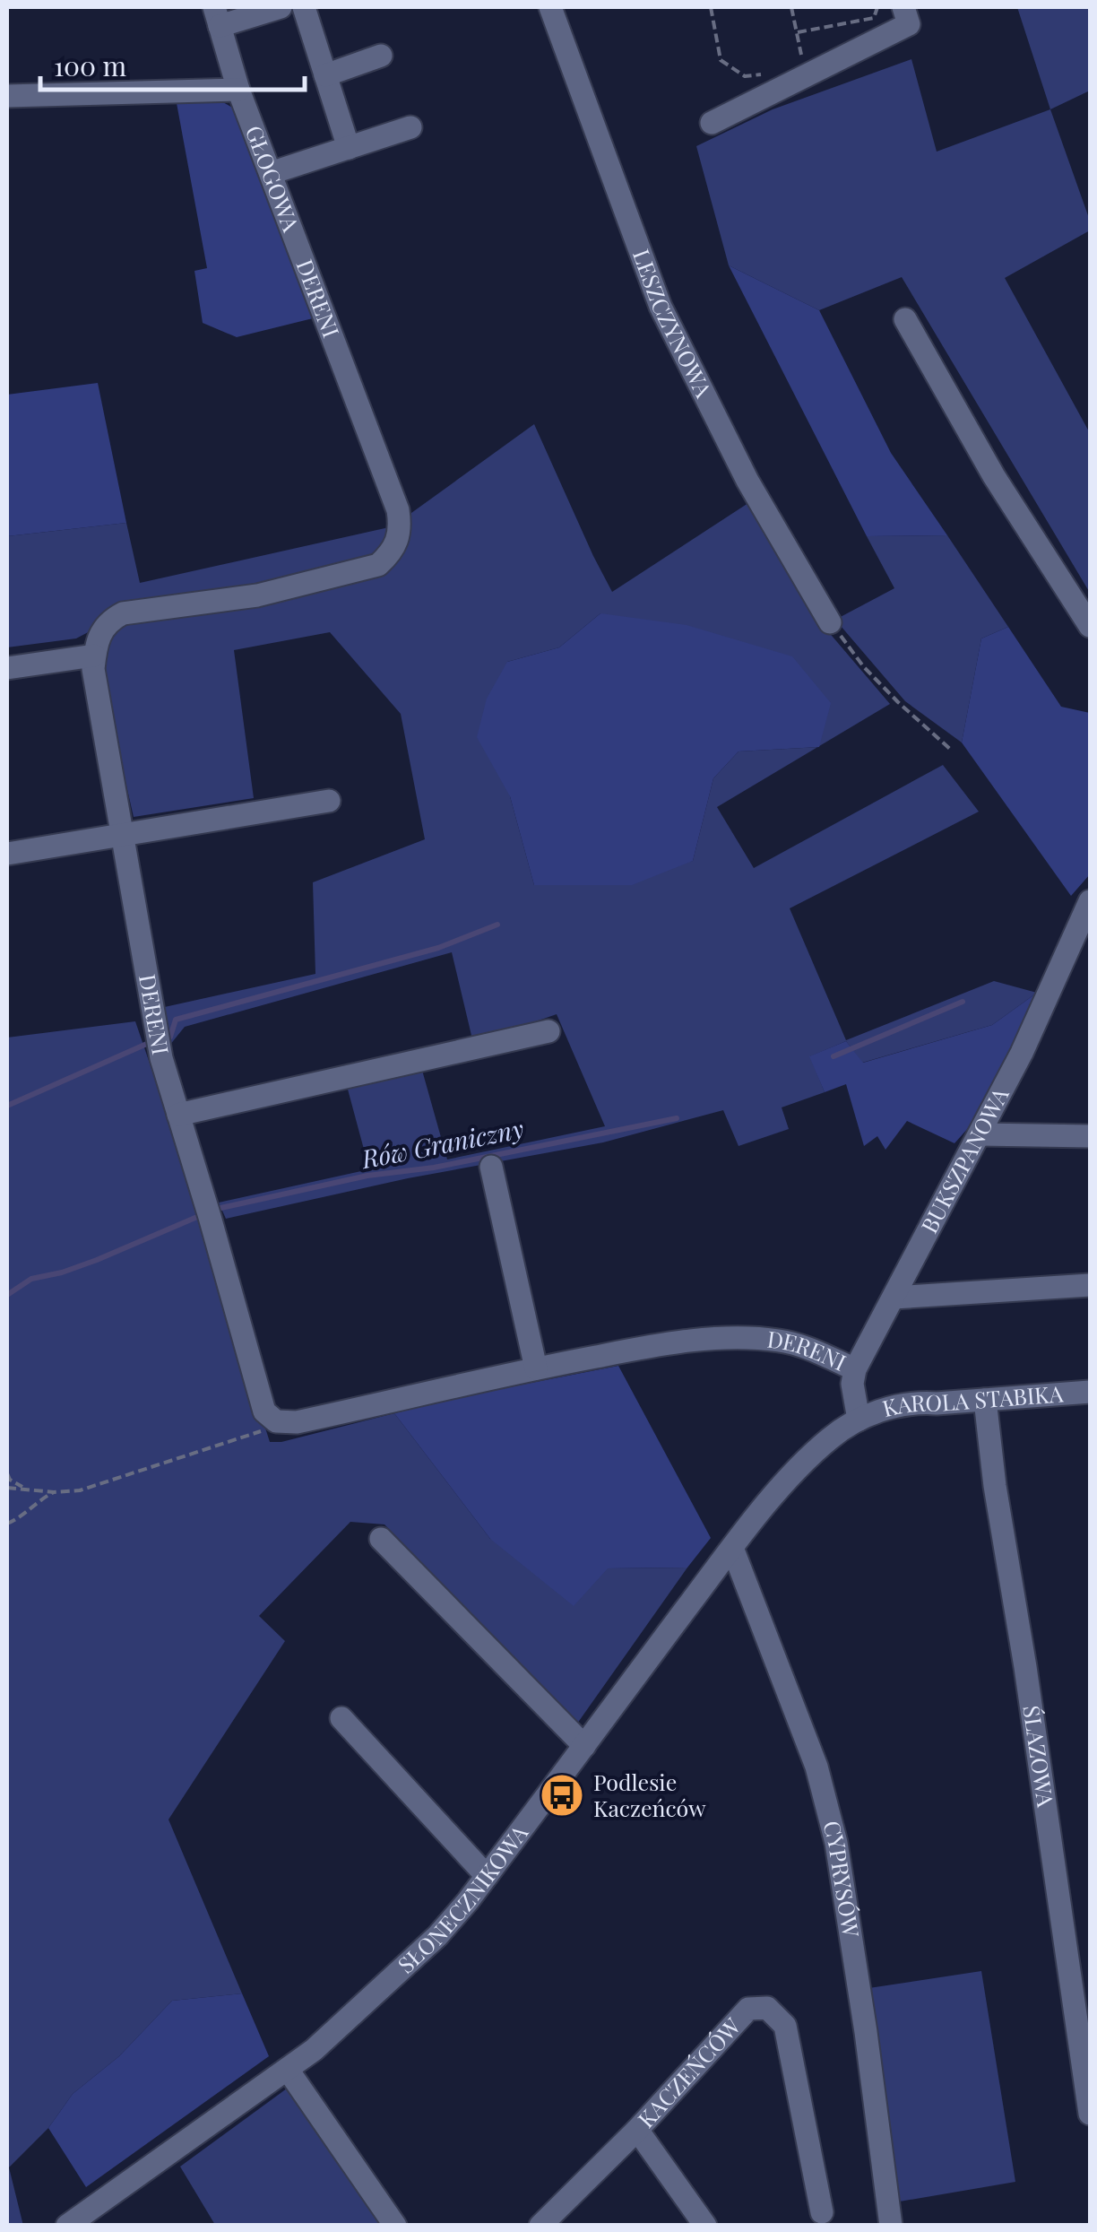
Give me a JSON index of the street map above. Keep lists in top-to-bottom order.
{
  "streets": {
    "street": [
      "GŁOGOWA",
      "DERENI",
      "LESZCZYNOWA",
      "BUKSZPANOWA",
      "KAROLA STABIKA",
      "ŚLAZOWA",
      "CYPRYSÓW",
      "SŁONECZNIKOWA",
      "KACZEŃCÓW"
    ]
  },
  "crossings": [
    ["GŁOGOWA", "DERENI"],
    ["DERENI", "BUKSZPANOWA"],
    ["KAROLA STABIKA", "ŚLAZOWA"],
    ["KAROLA STABIKA", "SŁONECZNIKOWA"],
    ["CYPRYSÓW", "SŁONECZNIKOWA"]
  ],
  "water": ["Rów Graniczny"],
  "places": {
    "bus stop": ["Podlesie Kaczeńców"]
  },
  "scale_bar": "100 m"
}
